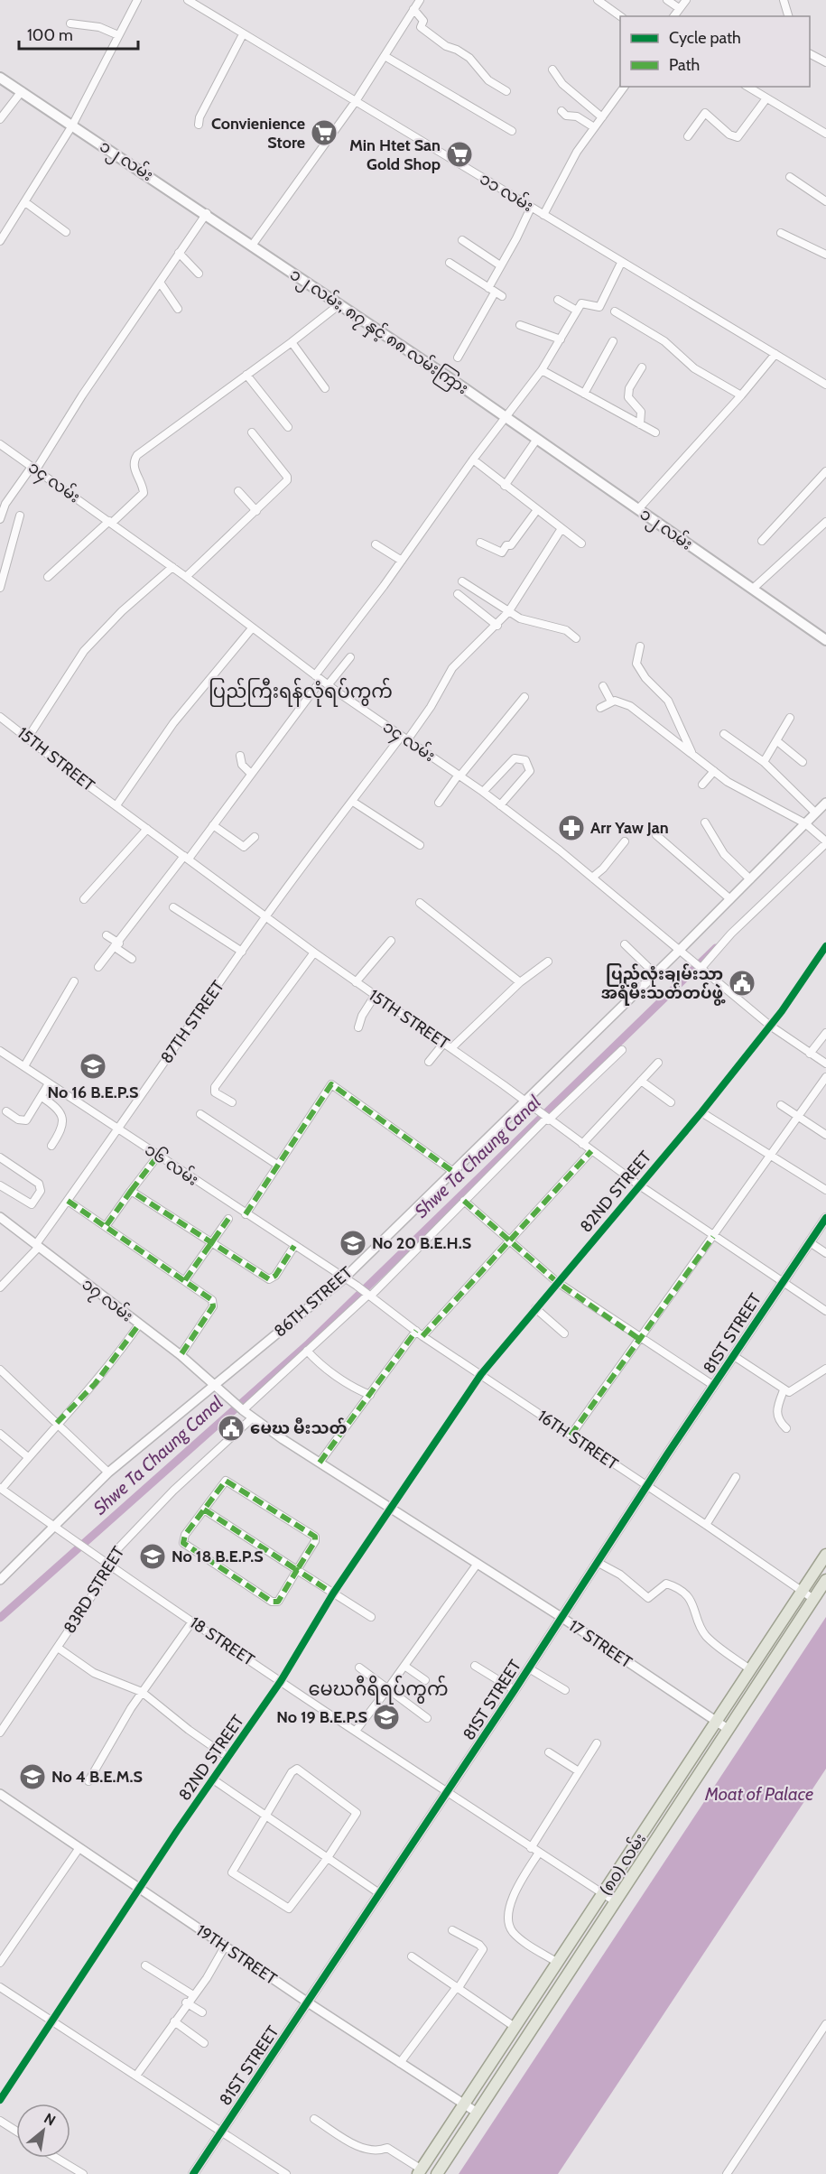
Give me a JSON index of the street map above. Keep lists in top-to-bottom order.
{
  "streets": {
    "main road": ["၁၂ လမ်း", "၁၂ လမ်း, ၈၇ နှင့် ၈၈ လမ်းကြား", "(၈၀) လမ်း"],
    "street": [
      "၁၁ လမ်း",
      "၁၄ လမ်း",
      "15TH STREET",
      "87TH STREET",
      "၁၆ လမ်း",
      "82ND STREET",
      "၁၇ လမ်း",
      "86TH STREET",
      "81ST STREET",
      "16TH STREET",
      "83RD STREET",
      "18 STREET",
      "17 STREET",
      "19TH STREET"
    ]
  },
  "crossings": [
    ["၁၂ လမ်း", "၁၂ လမ်း, ၈၇ နှင့် ၈၈ လမ်းကြား"],
    ["၁၄ လမ်း", "87TH STREET"],
    ["၁၄ လမ်း", "82ND STREET"],
    ["၁၄ လမ်း", "86TH STREET"],
    ["15TH STREET", "87TH STREET"],
    ["15TH STREET", "82ND STREET"],
    ["15TH STREET", "86TH STREET"],
    ["15TH STREET", "81ST STREET"],
    ["87TH STREET", "၁၆ လမ်း"],
    ["87TH STREET", "၁၇ လမ်း"],
    ["၁၆ လမ်း", "86TH STREET"],
    ["၁၆ လမ်း", "16TH STREET"],
    ["82ND STREET", "16TH STREET"],
    ["82ND STREET", "18 STREET"],
    ["82ND STREET", "17 STREET"],
    ["82ND STREET", "19TH STREET"],
    ["၁၇ လမ်း", "86TH STREET"],
    ["၁၇ လမ်း", "83RD STREET"],
    ["၁၇ လမ်း", "17 STREET"],
    ["86TH STREET", "16TH STREET"],
    ["86TH STREET", "18 STREET"],
    ["81ST STREET", "16TH STREET"],
    ["81ST STREET", "18 STREET"],
    ["81ST STREET", "17 STREET"],
    ["81ST STREET", "19TH STREET"],
    ["16TH STREET", "(၈၀) လမ်း"],
    ["83RD STREET", "18 STREET"],
    ["18 STREET", "(၈၀) လမ်း"],
    ["17 STREET", "(၈၀) လမ်း"],
    ["(၈၀) လမ်း", "19TH STREET"]
  ],
  "districts": ["ပြည်ကြီးရန်လုံရပ်ကွက်", "မေဃဂီရိရပ်ကွက်"],
  "water": ["Shwe Ta Chaung Canal", "Moat of Palace"],
  "places": {
    "supermarket": ["Convienience Store", "Min Htet San Gold Shop"],
    "pharmacy": ["Arr Yaw Jan"],
    "public building": ["ပြည်လုံးချမ်းသာ အရံမီးသတ်တပ်ဖွဲ့", "မေဃ မီးသတ်"],
    "school or university": [
      "No 16 B.E.P.S",
      "No 20 B.E.H.S",
      "No 18 B.E.P.S",
      "No 19 B.E.P.S",
      "No 4 B.E.M.S"
    ]
  },
  "legend": ["Cycle path", "Path"],
  "scale_bar": "100 m",
  "north": "top right"
}
